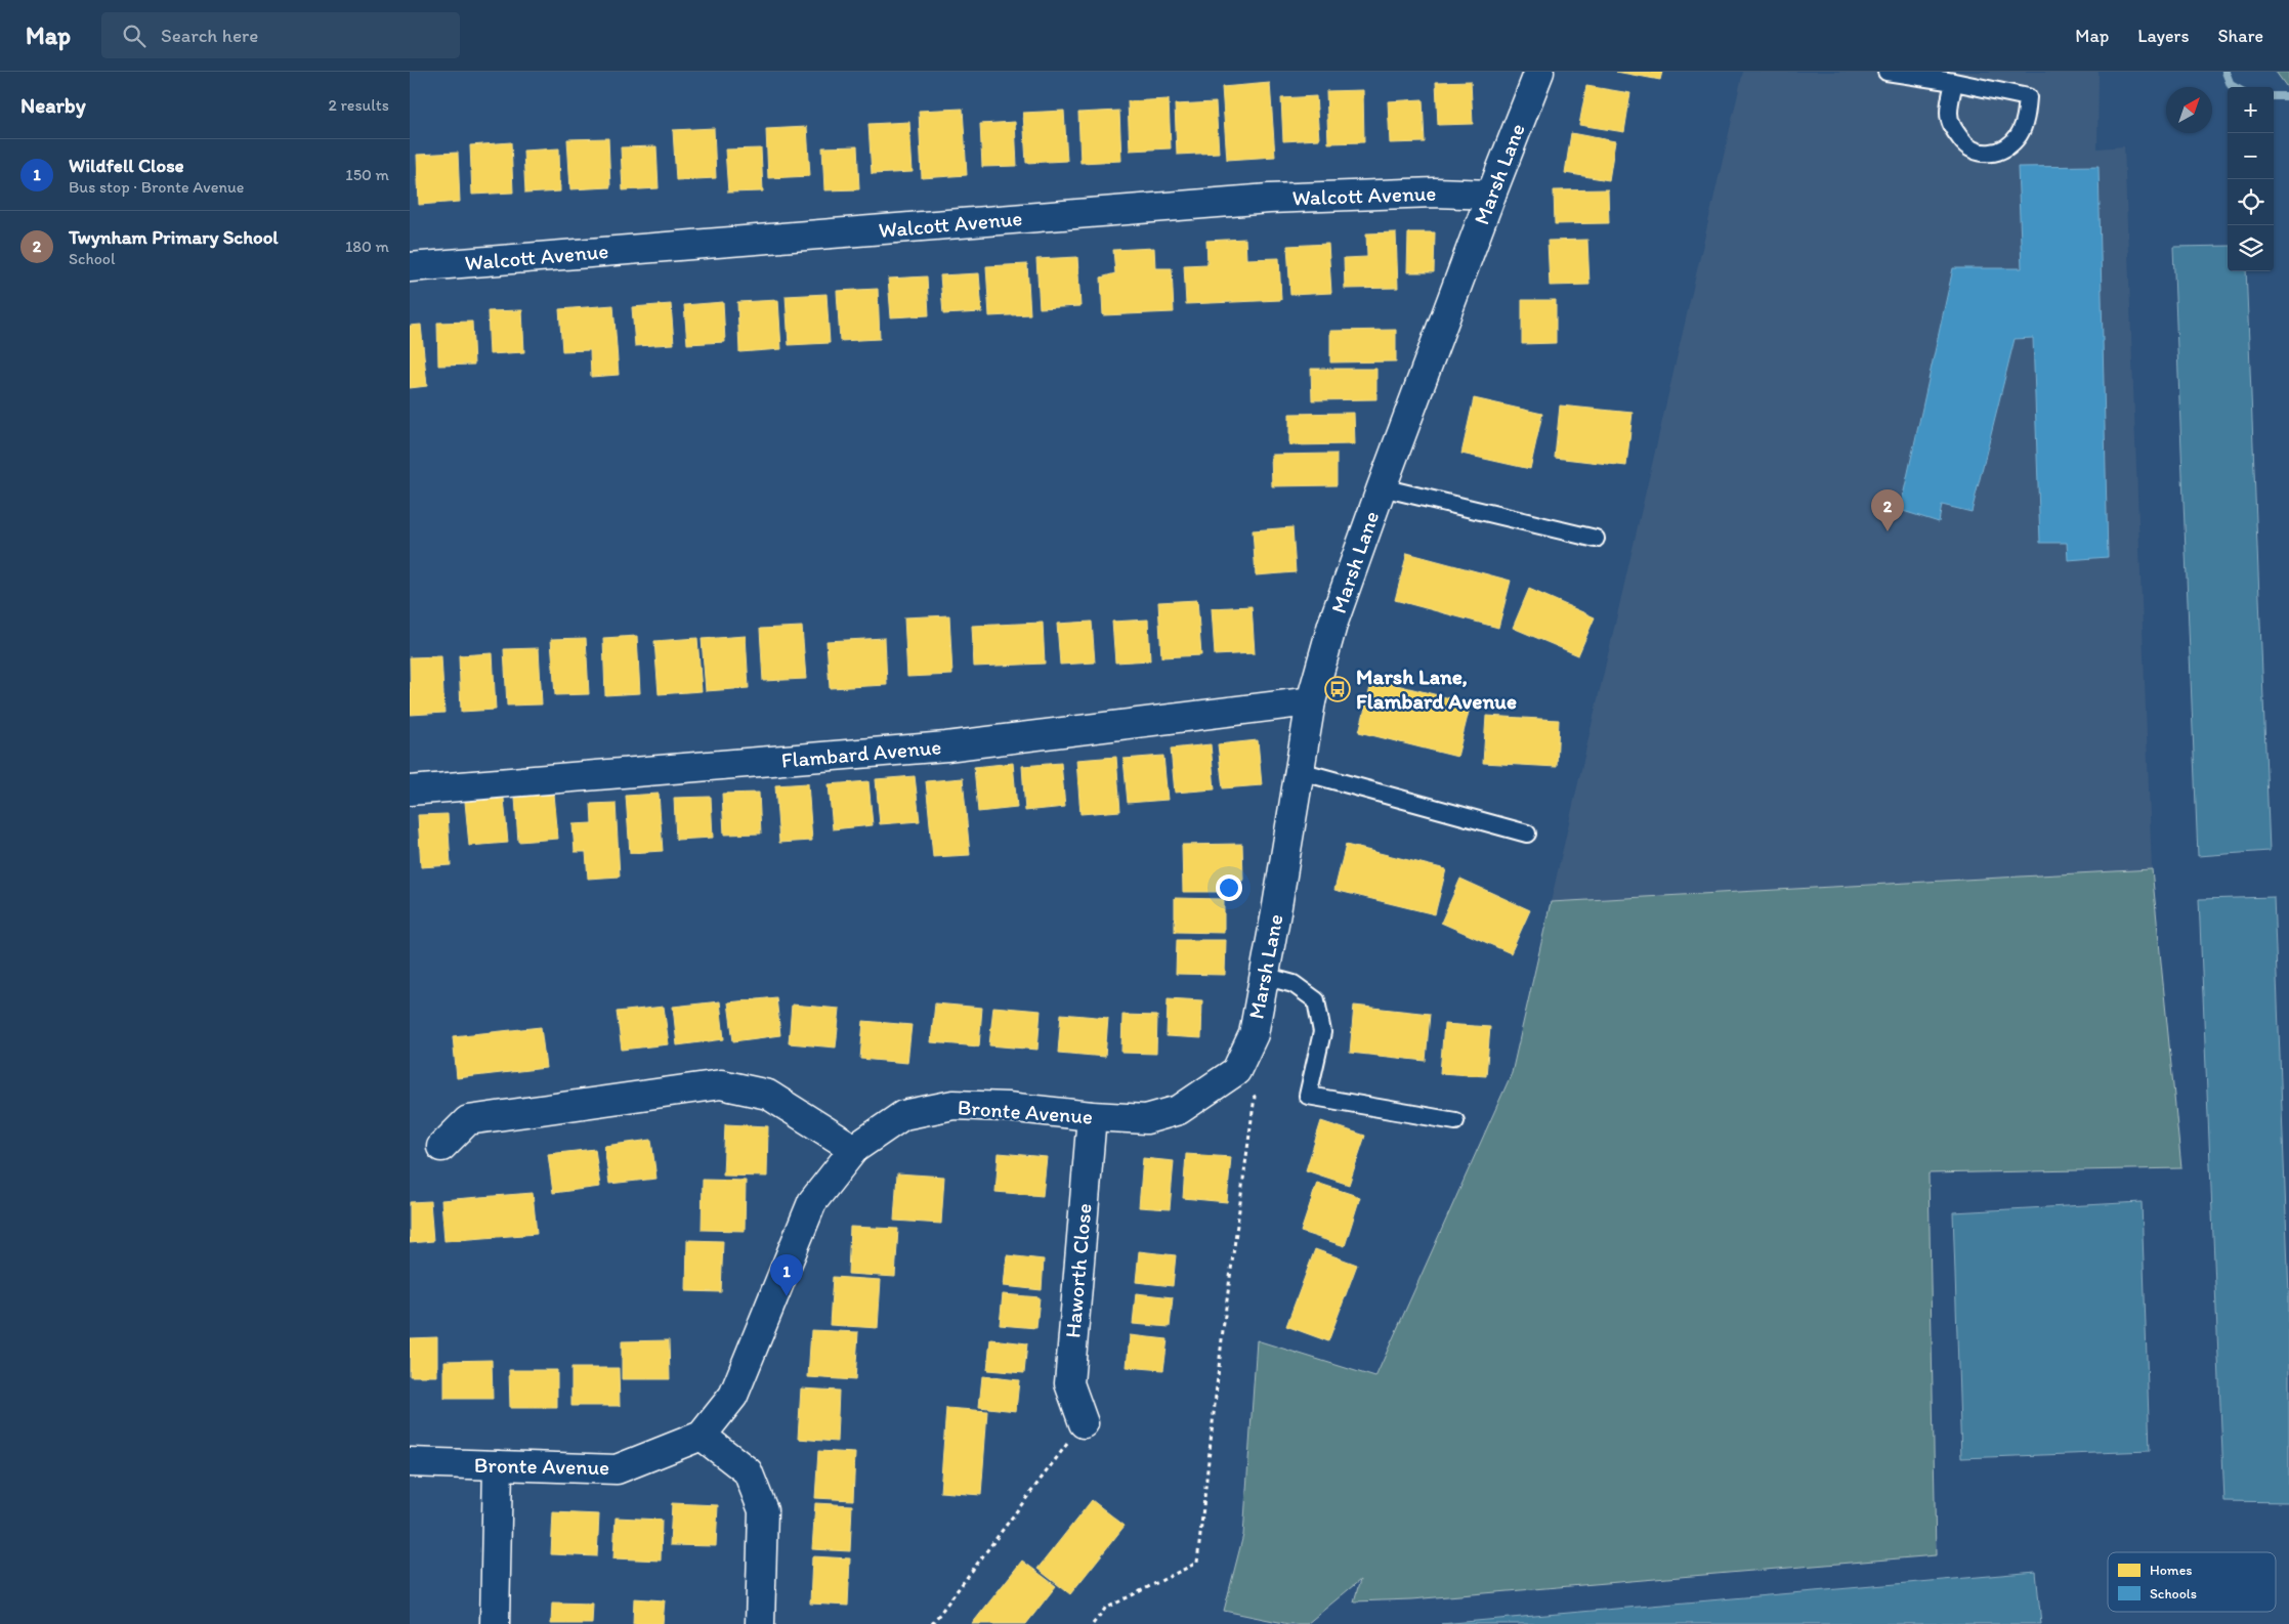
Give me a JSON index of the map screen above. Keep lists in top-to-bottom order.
{
  "streets": {
    "street": [
      "Marsh Lane",
      "Walcott Avenue",
      "Flambard Avenue",
      "Bronte Avenue",
      "Haworth Close"
    ]
  },
  "crossings": [
    ["Marsh Lane", "Walcott Avenue"],
    ["Marsh Lane", "Flambard Avenue"],
    ["Marsh Lane", "Bronte Avenue"],
    ["Bronte Avenue", "Haworth Close"]
  ],
  "places": {
    "bus stop": ["Marsh Lane, Flambard Avenue"]
  },
  "legend": ["Homes", "Schools"],
  "north": "top right",
  "page": {
    "header": "Map",
    "search": "Search here",
    "nav": ["Map", "Layers", "Share"],
    "heading": ["Nearby", "2 results"],
    "map_buttons": ["+", "−"],
    "list": [
      {
        "mark": "1",
        "name": "Wildfell Close",
        "note": "Bus stop · Bronte Avenue",
        "value": "150 m"
      },
      {
        "mark": "2",
        "name": "Twynham Primary School",
        "note": "School",
        "value": "180 m"
      }
    ],
    "pins": ["2", "1"]
  }
}
